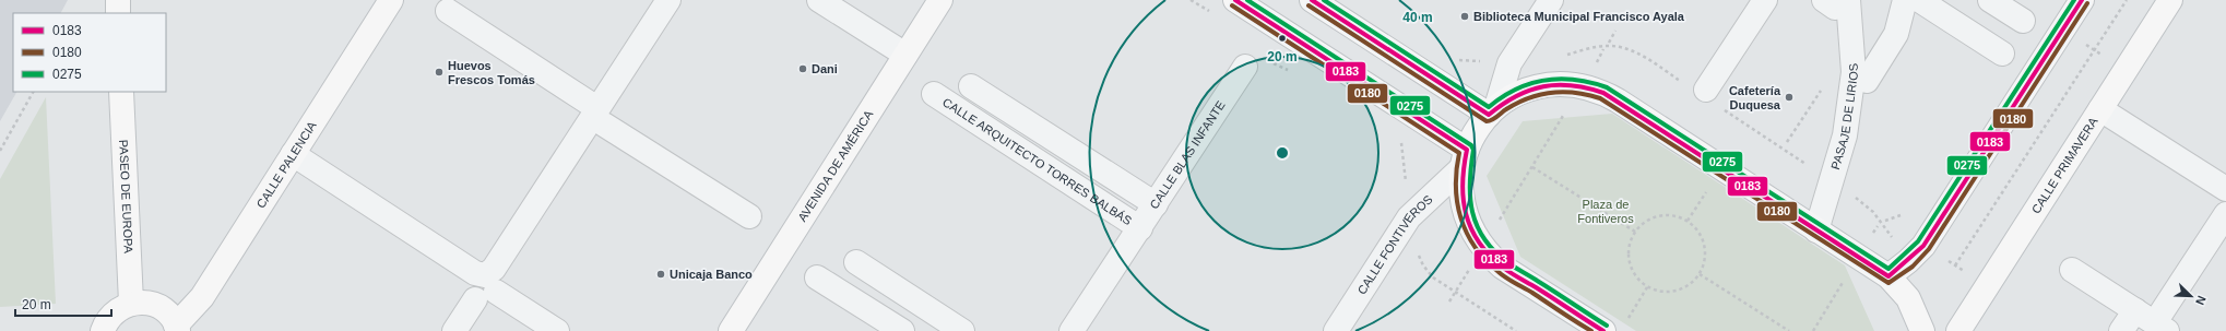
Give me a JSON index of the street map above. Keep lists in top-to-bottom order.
{
  "streets": {
    "main road": [
      "CALLE PALENCIA",
      "AVENIDA DE AMÉRICA",
      "CALLE PRIMAVERA",
      "PASEO DE EUROPA"
    ],
    "street": [
      "PASAJE DE LIRIOS",
      "CALLE BLAS INFANTE",
      "CALLE ARQUITECTO TORRES BALBÁS",
      "CALLE FONTIVEROS"
    ]
  },
  "crossings": [
    ["CALLE BLAS INFANTE", "CALLE ARQUITECTO TORRES BALBÁS"]
  ],
  "parks": ["Plaza de Fontiveros"],
  "places": [
    "Biblioteca Municipal Francisco Ayala",
    "Dani",
    "Huevos Frescos Tomás",
    "Cafetería Duquesa",
    "Unicaja Banco"
  ],
  "lines": ["transit line 0183", "transit line 0275", "transit line 0180"],
  "legend": ["0183", "0180", "0275"],
  "scale_bar": "20 m",
  "north": "bottom right",
  "rings": ["40 m", "20 m"]
}
